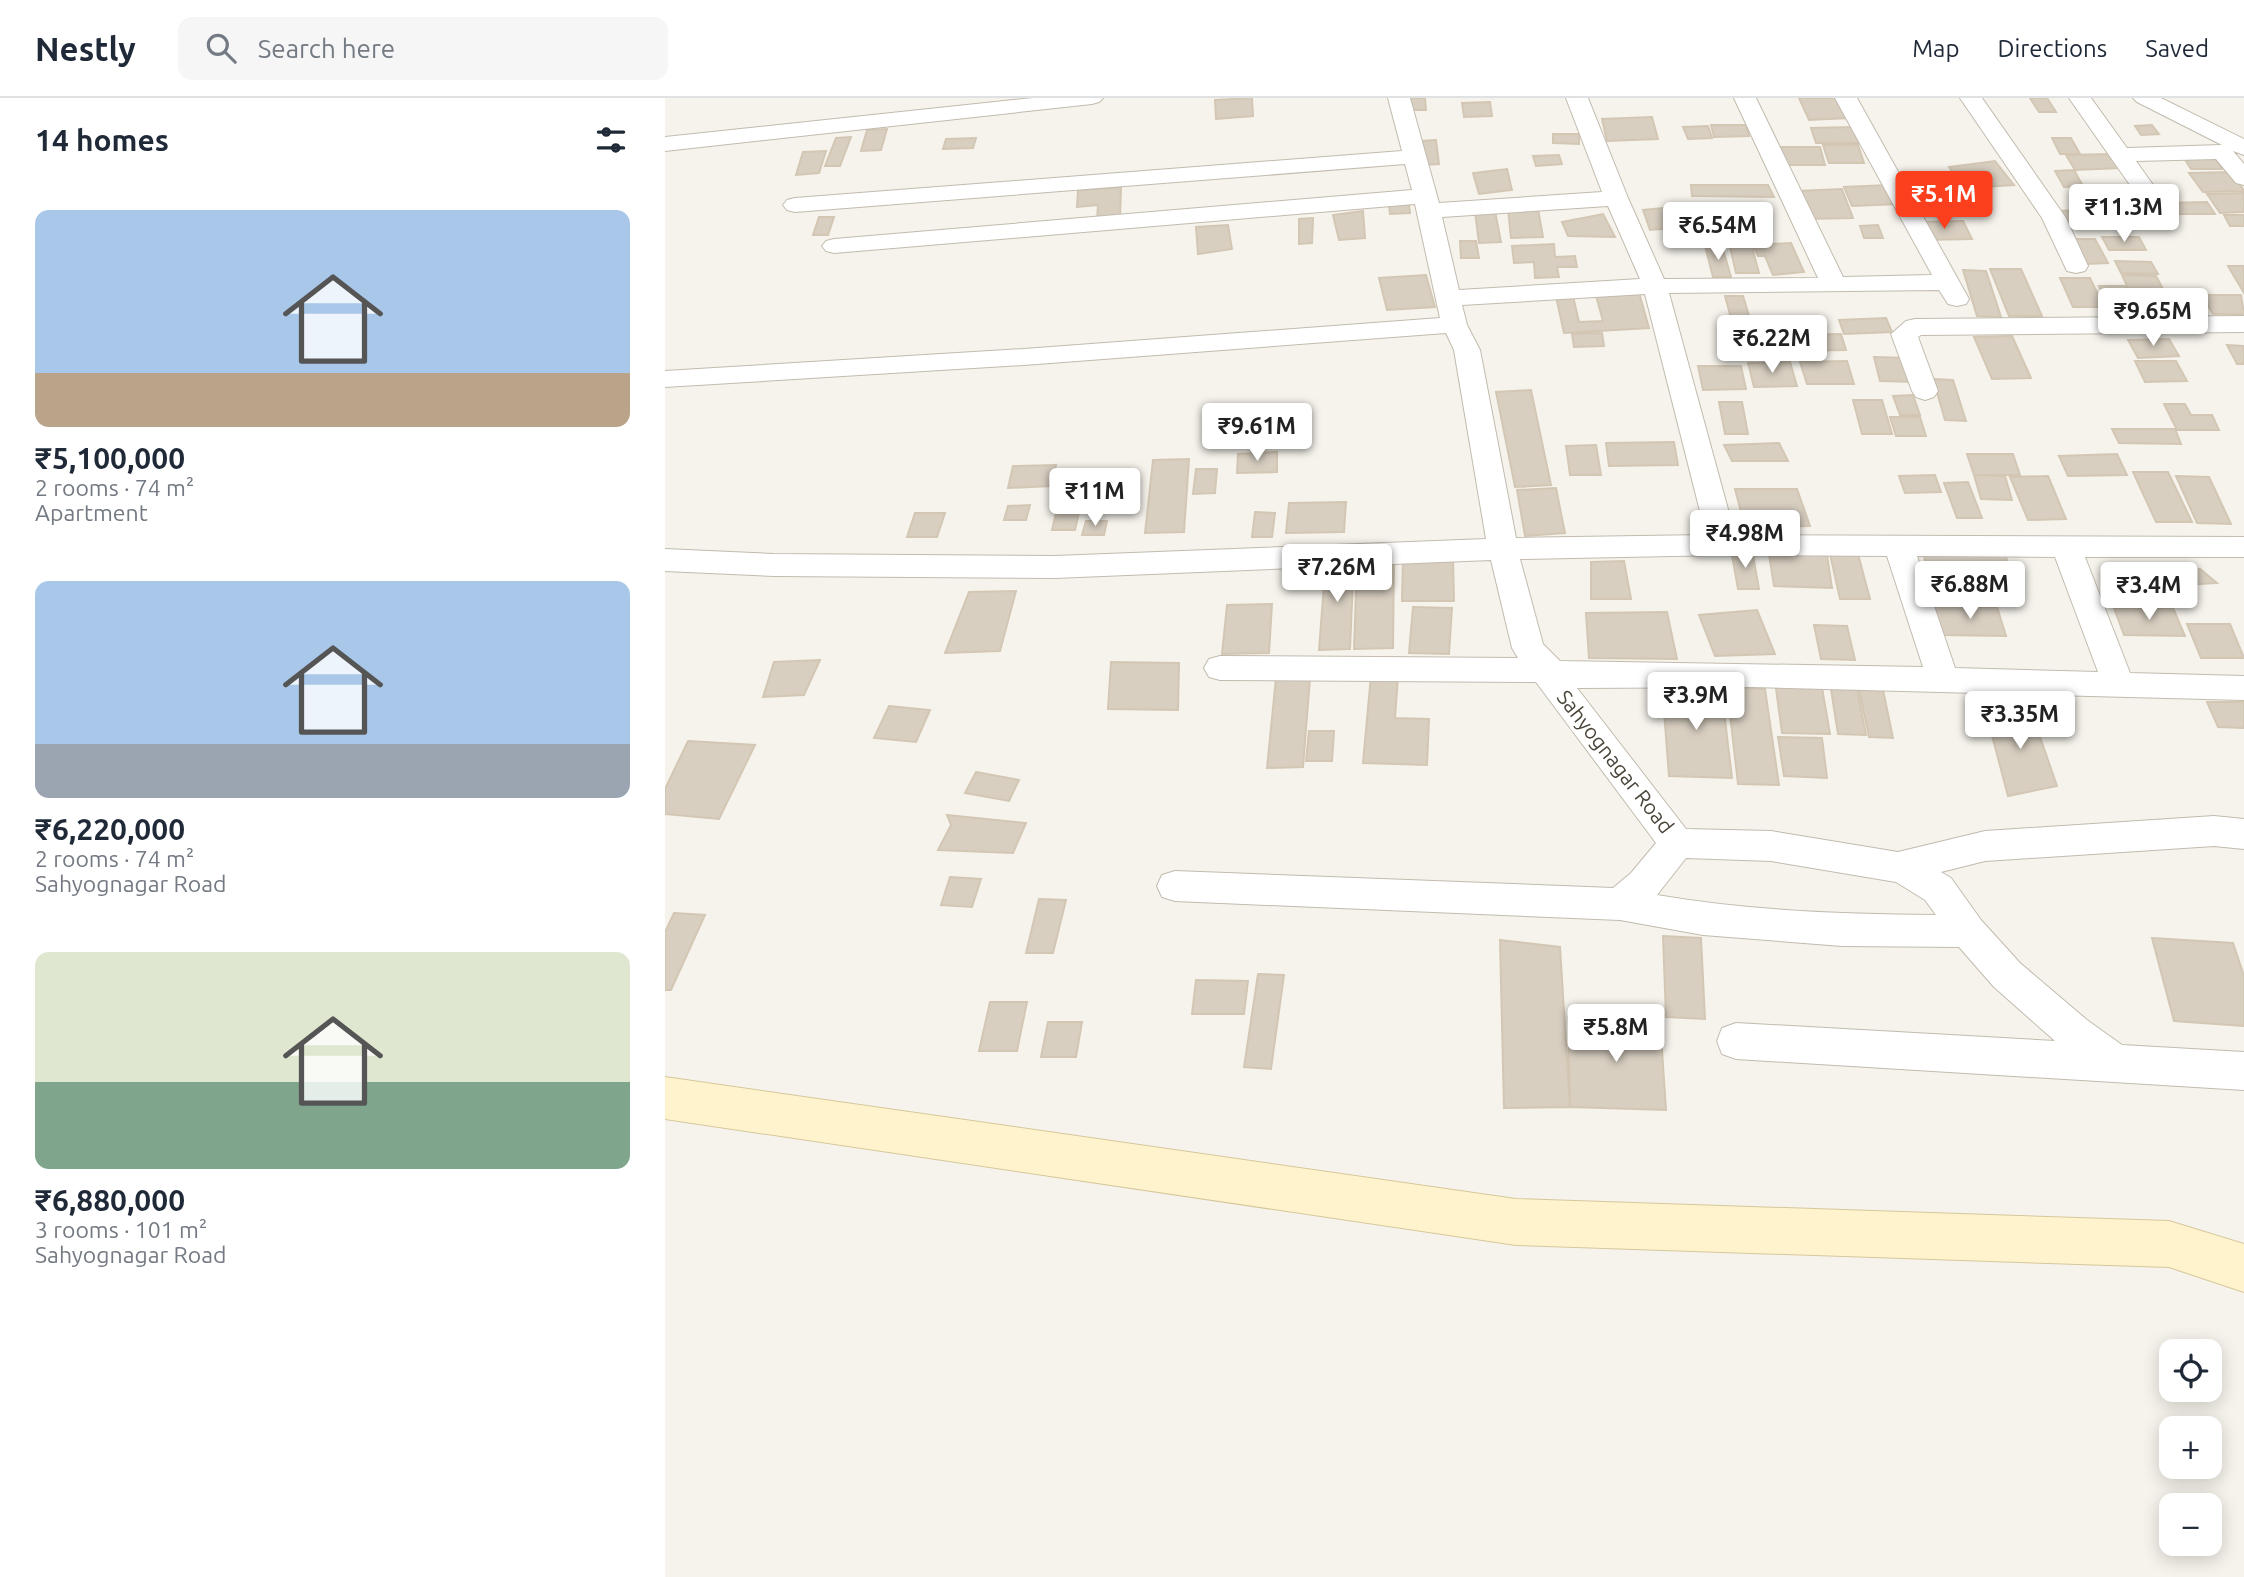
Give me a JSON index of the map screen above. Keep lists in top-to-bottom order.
{
  "streets": {
    "street": ["Sahyognagar Road"]
  },
  "page": {
    "header": "Nestly",
    "search": "Search here",
    "nav": ["Map", "Directions", "Saved"],
    "heading": "14 homes",
    "price": [
      "₹5.1M",
      "₹11.3M",
      "₹6.54M",
      "₹9.65M",
      "₹6.22M",
      "₹9.61M",
      "₹11M",
      "₹4.98M",
      "₹7.26M",
      "₹6.88M",
      "₹3.4M",
      "₹3.9M",
      "₹3.35M",
      "₹5.8M"
    ],
    "list": [
      {
        "name": "₹5,100,000",
        "note": "2 rooms · 74 m² · Apartment"
      },
      {
        "name": "₹6,220,000",
        "note": "2 rooms · 74 m² · Sahyognagar Road"
      },
      {
        "name": "₹6,880,000",
        "note": "3 rooms · 101 m² · Sahyognagar Road"
      }
    ],
    "map_buttons": ["+", "−"]
  }
}
